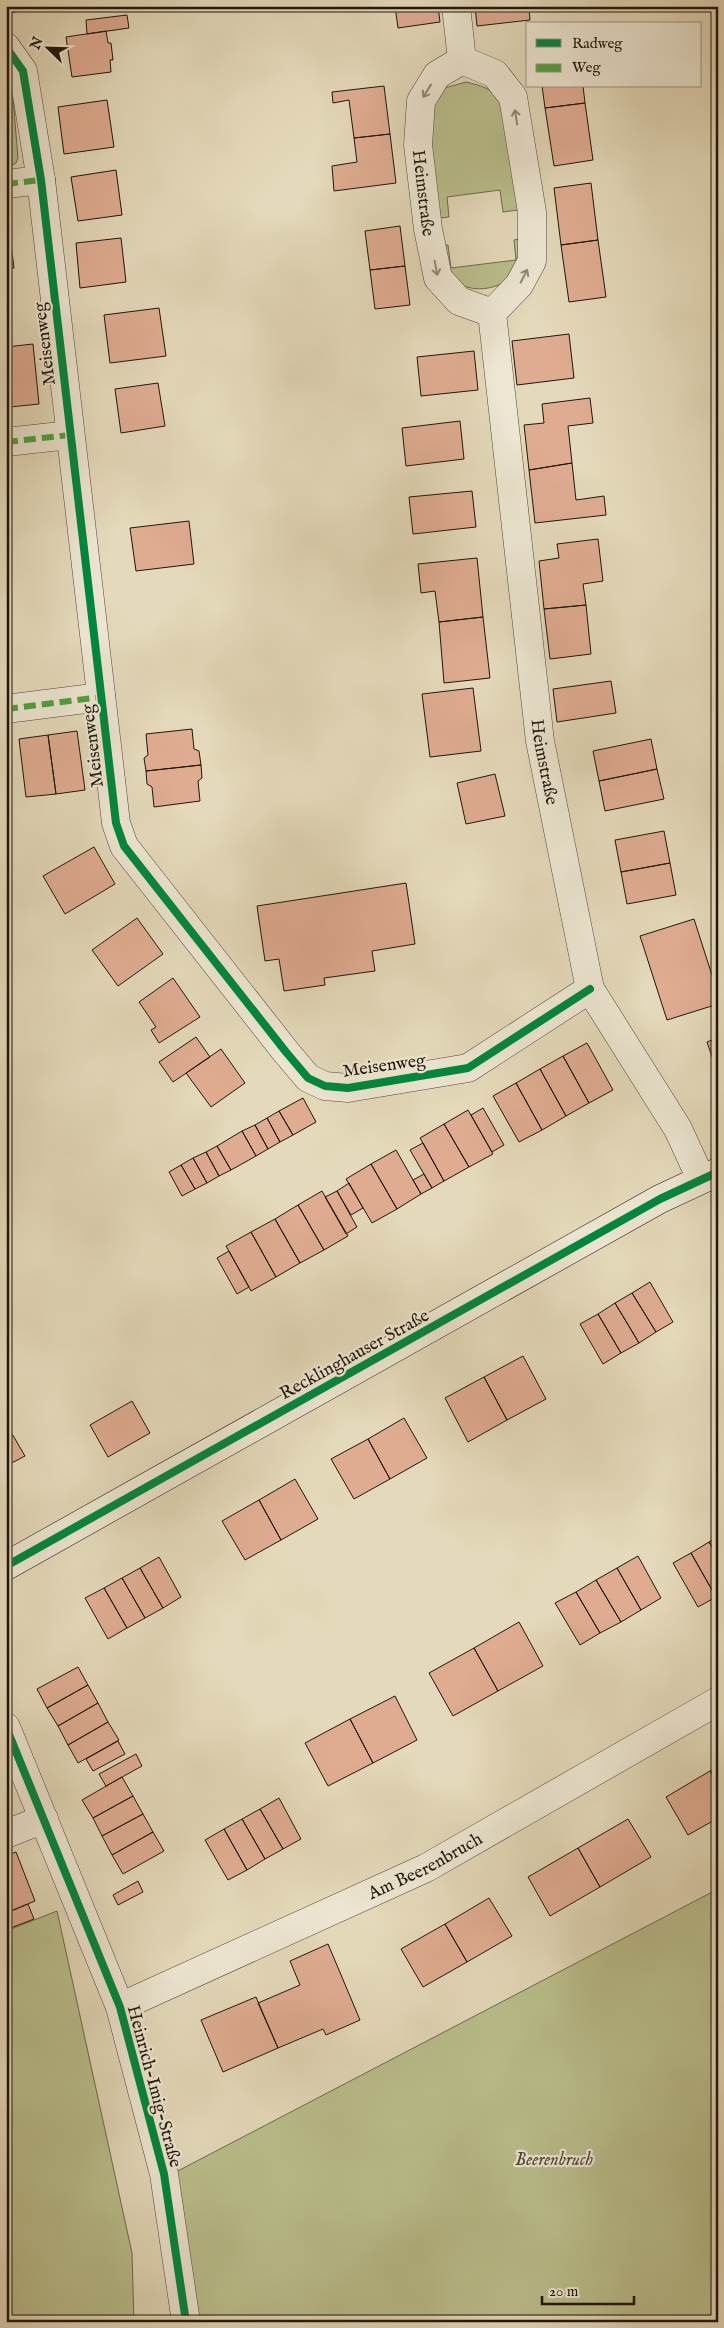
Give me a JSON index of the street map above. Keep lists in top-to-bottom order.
{
  "streets": {
    "street": [
      "Heimstraße",
      "Meisenweg",
      "Recklinghauser Straße",
      "Am Beerenbruch",
      "Heinrich-Imig-Straße"
    ]
  },
  "crossings": [
    ["Heimstraße", "Meisenweg"],
    ["Heimstraße", "Recklinghauser Straße"],
    ["Am Beerenbruch", "Heinrich-Imig-Straße"]
  ],
  "parks": ["Beerenbruch"],
  "legend": ["Radweg", "Weg"],
  "scale_bar": "20 m",
  "north": "top left"
}
